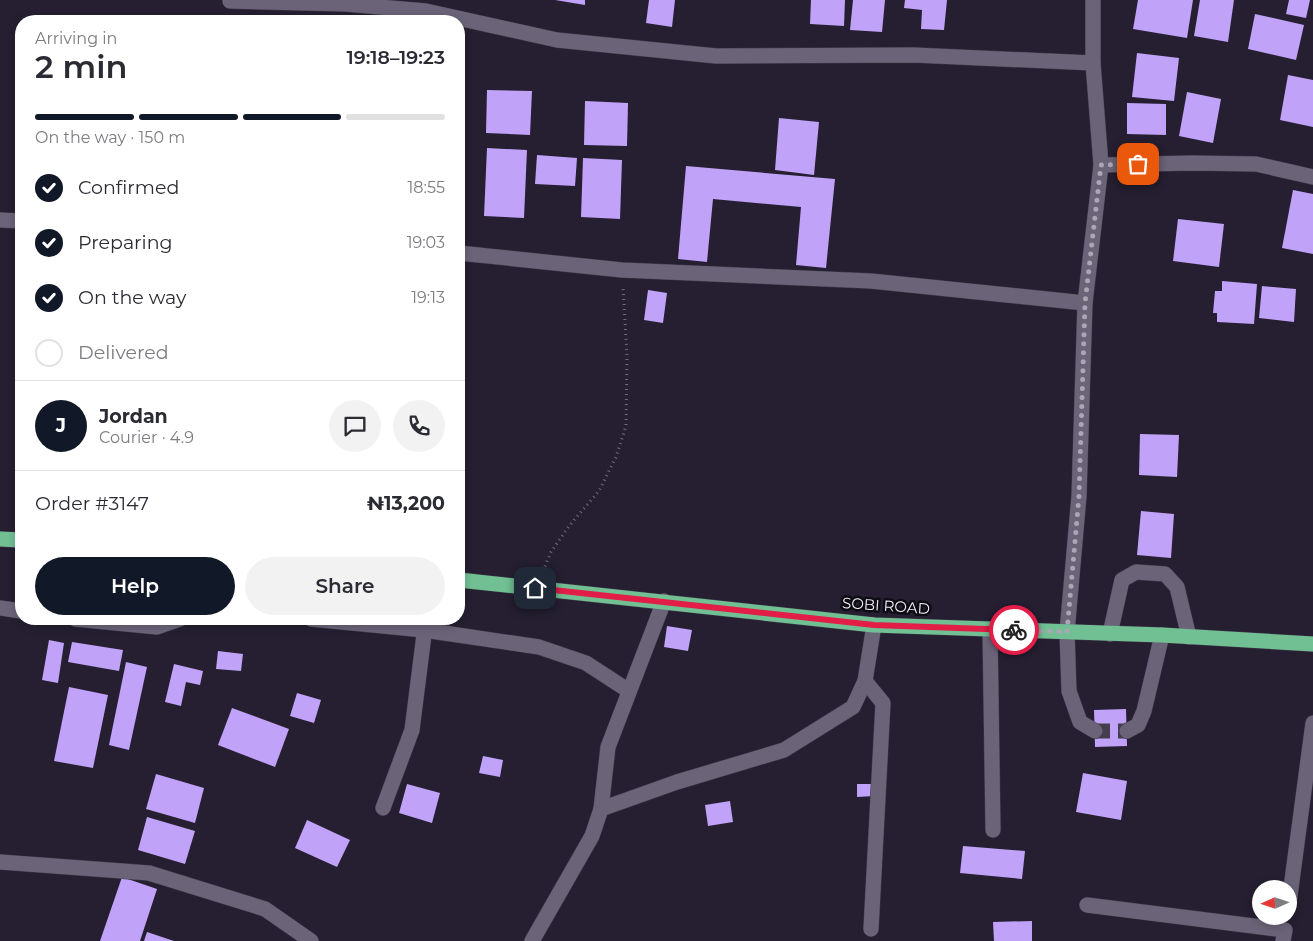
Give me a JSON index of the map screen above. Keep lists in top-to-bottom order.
{
  "streets": {
    "highway": ["SOBI ROAD"]
  },
  "north": "left",
  "page": {
    "heading": ["2 min", "Arriving in", "19:18–19:23"],
    "panel": [
      "Jordan",
      "Courier · 4.9",
      "Order #3147",
      "₦13,200"
    ],
    "bar": "On the way · 150 m",
    "list": [
      ["Confirmed", "18:55"],
      ["Preparing", "19:03"],
      ["On the way", "19:13"],
      "Delivered"
    ],
    "round": "J",
    "buttons": ["Help", "Share"]
  }
}
